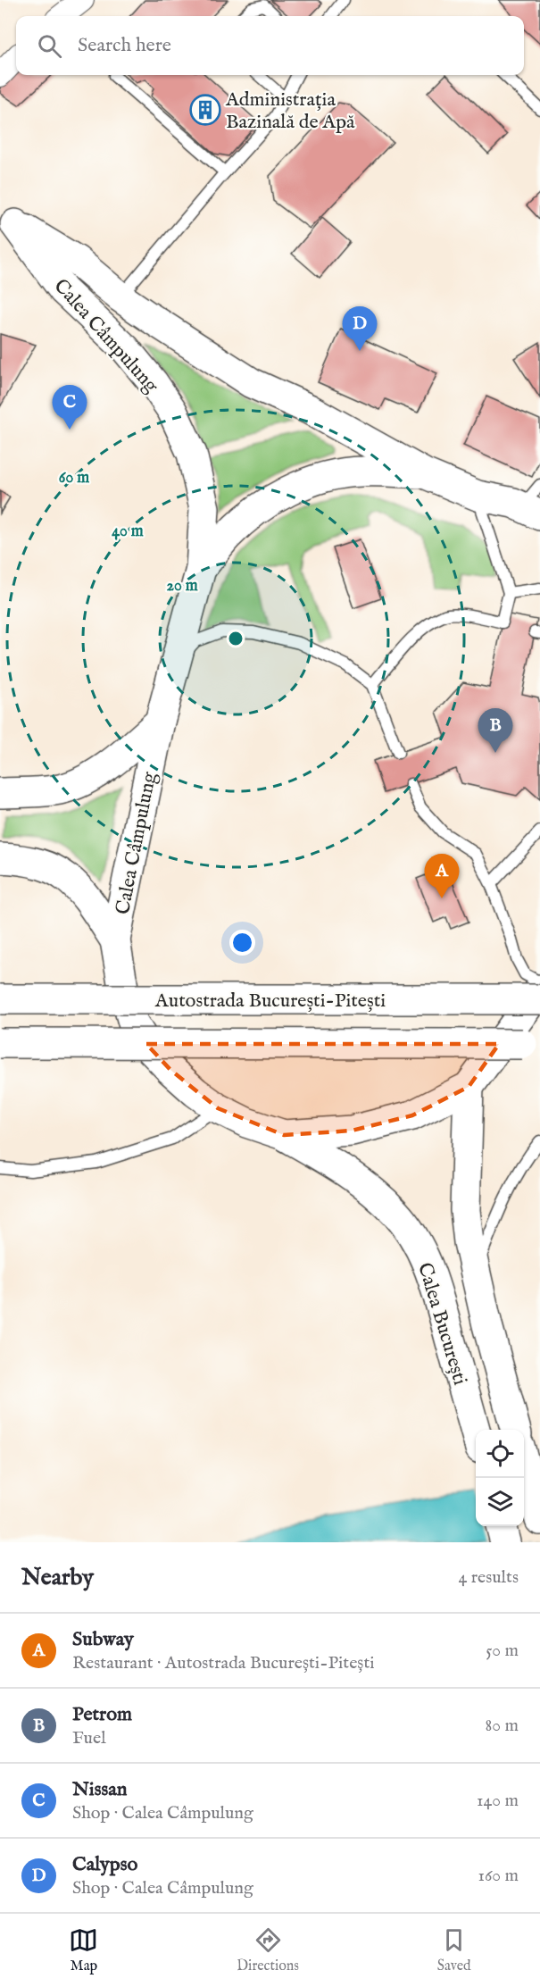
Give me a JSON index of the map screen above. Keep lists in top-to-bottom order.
{
  "streets": {
    "main road": ["Calea Câmpulung", "Autostrada București-Pitești", "Calea București"]
  },
  "crossings": [
    ["Calea Câmpulung", "Calea București"]
  ],
  "places": {
    "building": ["Administrația Bazinală de Apă"]
  },
  "page": {
    "search": "Search here",
    "pins": [
      "D",
      "C",
      "B",
      "A"
    ],
    "heading": ["Nearby", "4 results"],
    "list": [
      {
        "mark": "A",
        "name": "Subway",
        "note": "Restaurant · Autostrada București-Pitești",
        "value": "50 m"
      },
      {
        "mark": "B",
        "name": "Petrom",
        "note": "Fuel",
        "value": "80 m"
      },
      {
        "mark": "C",
        "name": "Nissan",
        "note": "Shop · Calea Câmpulung",
        "value": "140 m"
      },
      {
        "mark": "D",
        "name": "Calypso",
        "note": "Shop · Calea Câmpulung",
        "value": "160 m"
      }
    ],
    "nav": ["Map", "Directions", "Saved"]
  },
  "rings": ["60 m", "40 m", "20 m"]
}
